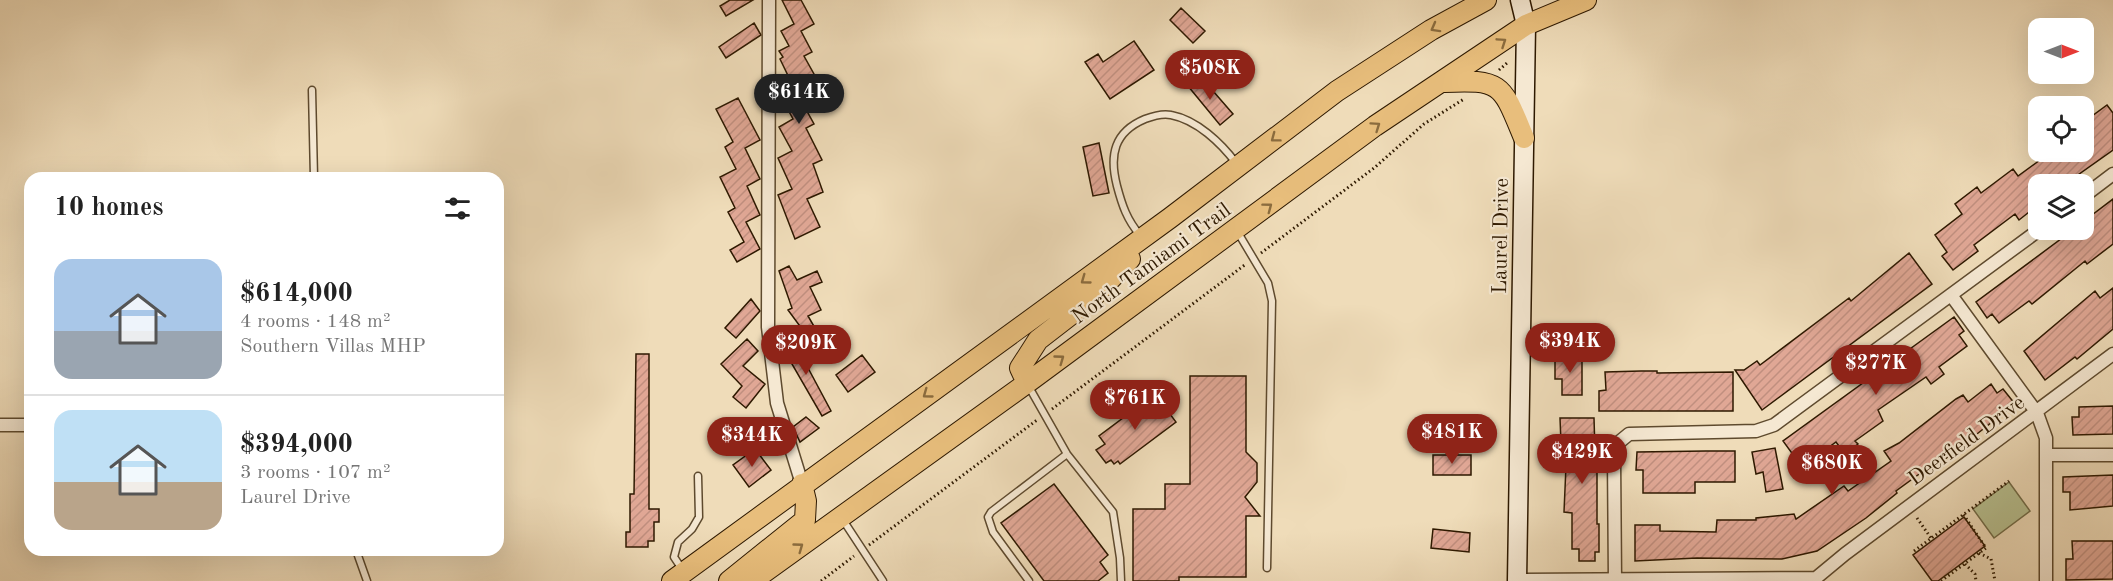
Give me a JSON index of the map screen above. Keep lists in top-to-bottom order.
{
  "streets": {
    "main road": ["North Tamiami Trail"],
    "street": ["Laurel Drive", "Deerfield Drive"]
  },
  "crossings": [
    ["Laurel Drive", "North Tamiami Trail"]
  ],
  "north": "right",
  "page": {
    "price": [
      "$508K",
      "$614K",
      "$394K",
      "$209K",
      "$277K",
      "$761K",
      "$481K",
      "$344K",
      "$429K",
      "$680K"
    ],
    "heading": "10 homes",
    "list": [
      {
        "name": "$614,000",
        "note": "4 rooms · 148 m² · Southern Villas MHP"
      },
      {
        "name": "$394,000",
        "note": "3 rooms · 107 m² · Laurel Drive"
      }
    ]
  }
}
